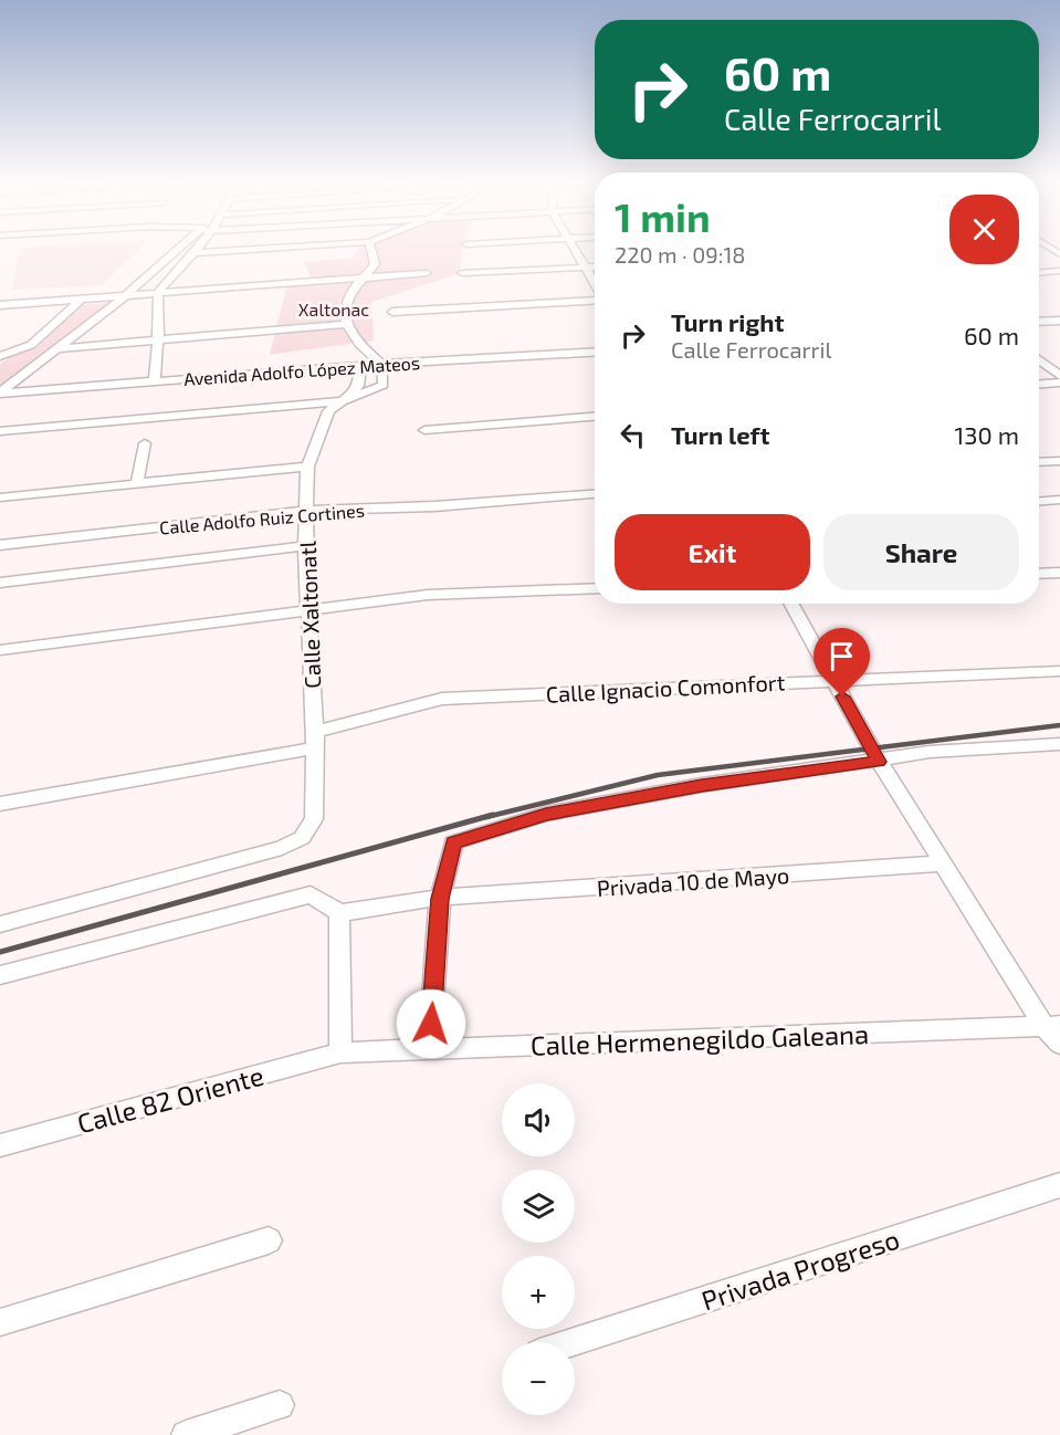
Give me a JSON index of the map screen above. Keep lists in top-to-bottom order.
{
  "streets": {
    "street": [
      "Avenida Adolfo López Mateos",
      "Calle Adolfo Ruiz Cortines",
      "Calle Xaltonatl",
      "Calle Ignacio Comonfort",
      "Privada 10 de Mayo",
      "Calle Hermenegildo Galeana",
      "Calle 82 Oriente",
      "Privada Progreso"
    ]
  },
  "crossings": [
    ["Avenida Adolfo López Mateos", "Calle Xaltonatl"],
    ["Calle Adolfo Ruiz Cortines", "Calle Xaltonatl"],
    ["Calle Xaltonatl", "Calle Ignacio Comonfort"],
    ["Calle Hermenegildo Galeana", "Calle 82 Oriente"]
  ],
  "parks": ["Xaltonac"],
  "page": {
    "turn": ["60 m", "Calle Ferrocarril"],
    "heading": ["1 min", "220 m · 09:18"],
    "list": [
      {
        "name": "Turn right",
        "note": "Calle Ferrocarril",
        "value": "60 m"
      },
      {
        "name": "Turn left",
        "value": "130 m"
      }
    ],
    "buttons": ["Exit", "Share"],
    "map_buttons": ["+", "−"]
  }
}
